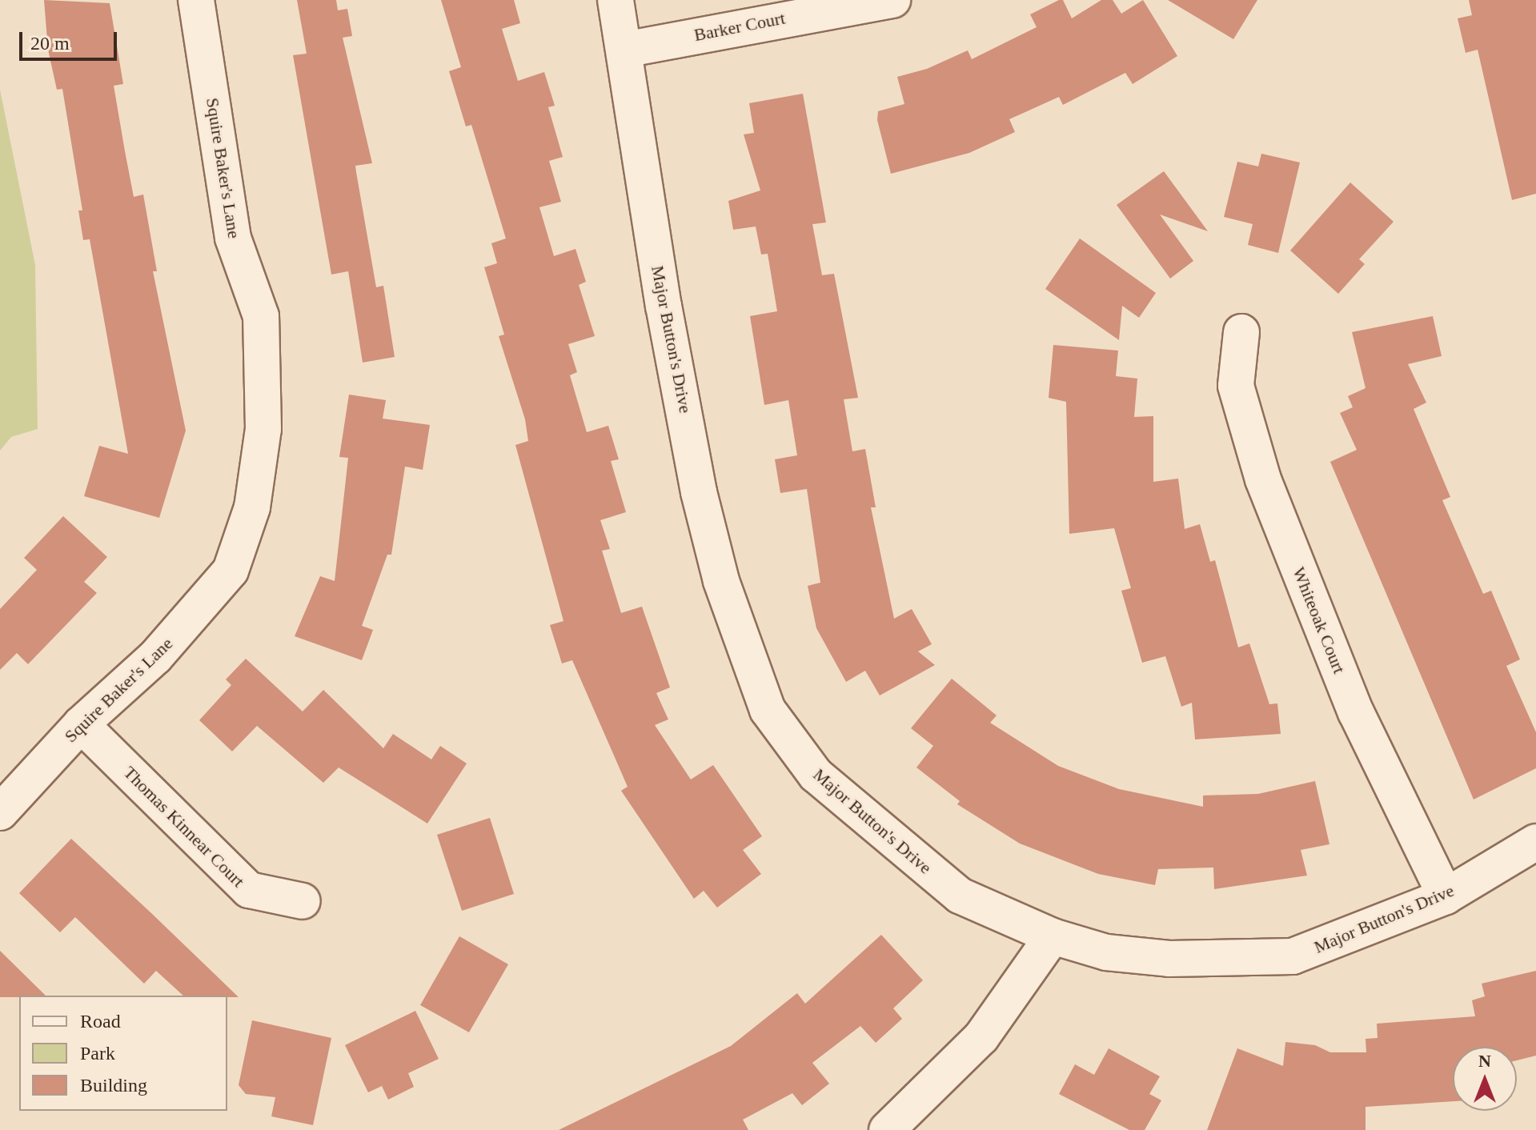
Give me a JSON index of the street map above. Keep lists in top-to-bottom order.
{
  "streets": {
    "street": [
      "Barker Court",
      "Squire Baker's Lane",
      "Major Button's Drive",
      "Whiteoak Court",
      "Thomas Kinnear Court"
    ]
  },
  "crossings": [
    ["Barker Court", "Major Button's Drive"],
    ["Squire Baker's Lane", "Thomas Kinnear Court"],
    ["Major Button's Drive", "Whiteoak Court"]
  ],
  "legend": ["Road", "Park", "Building"],
  "scale_bar": "20 m",
  "north": "top"
}
